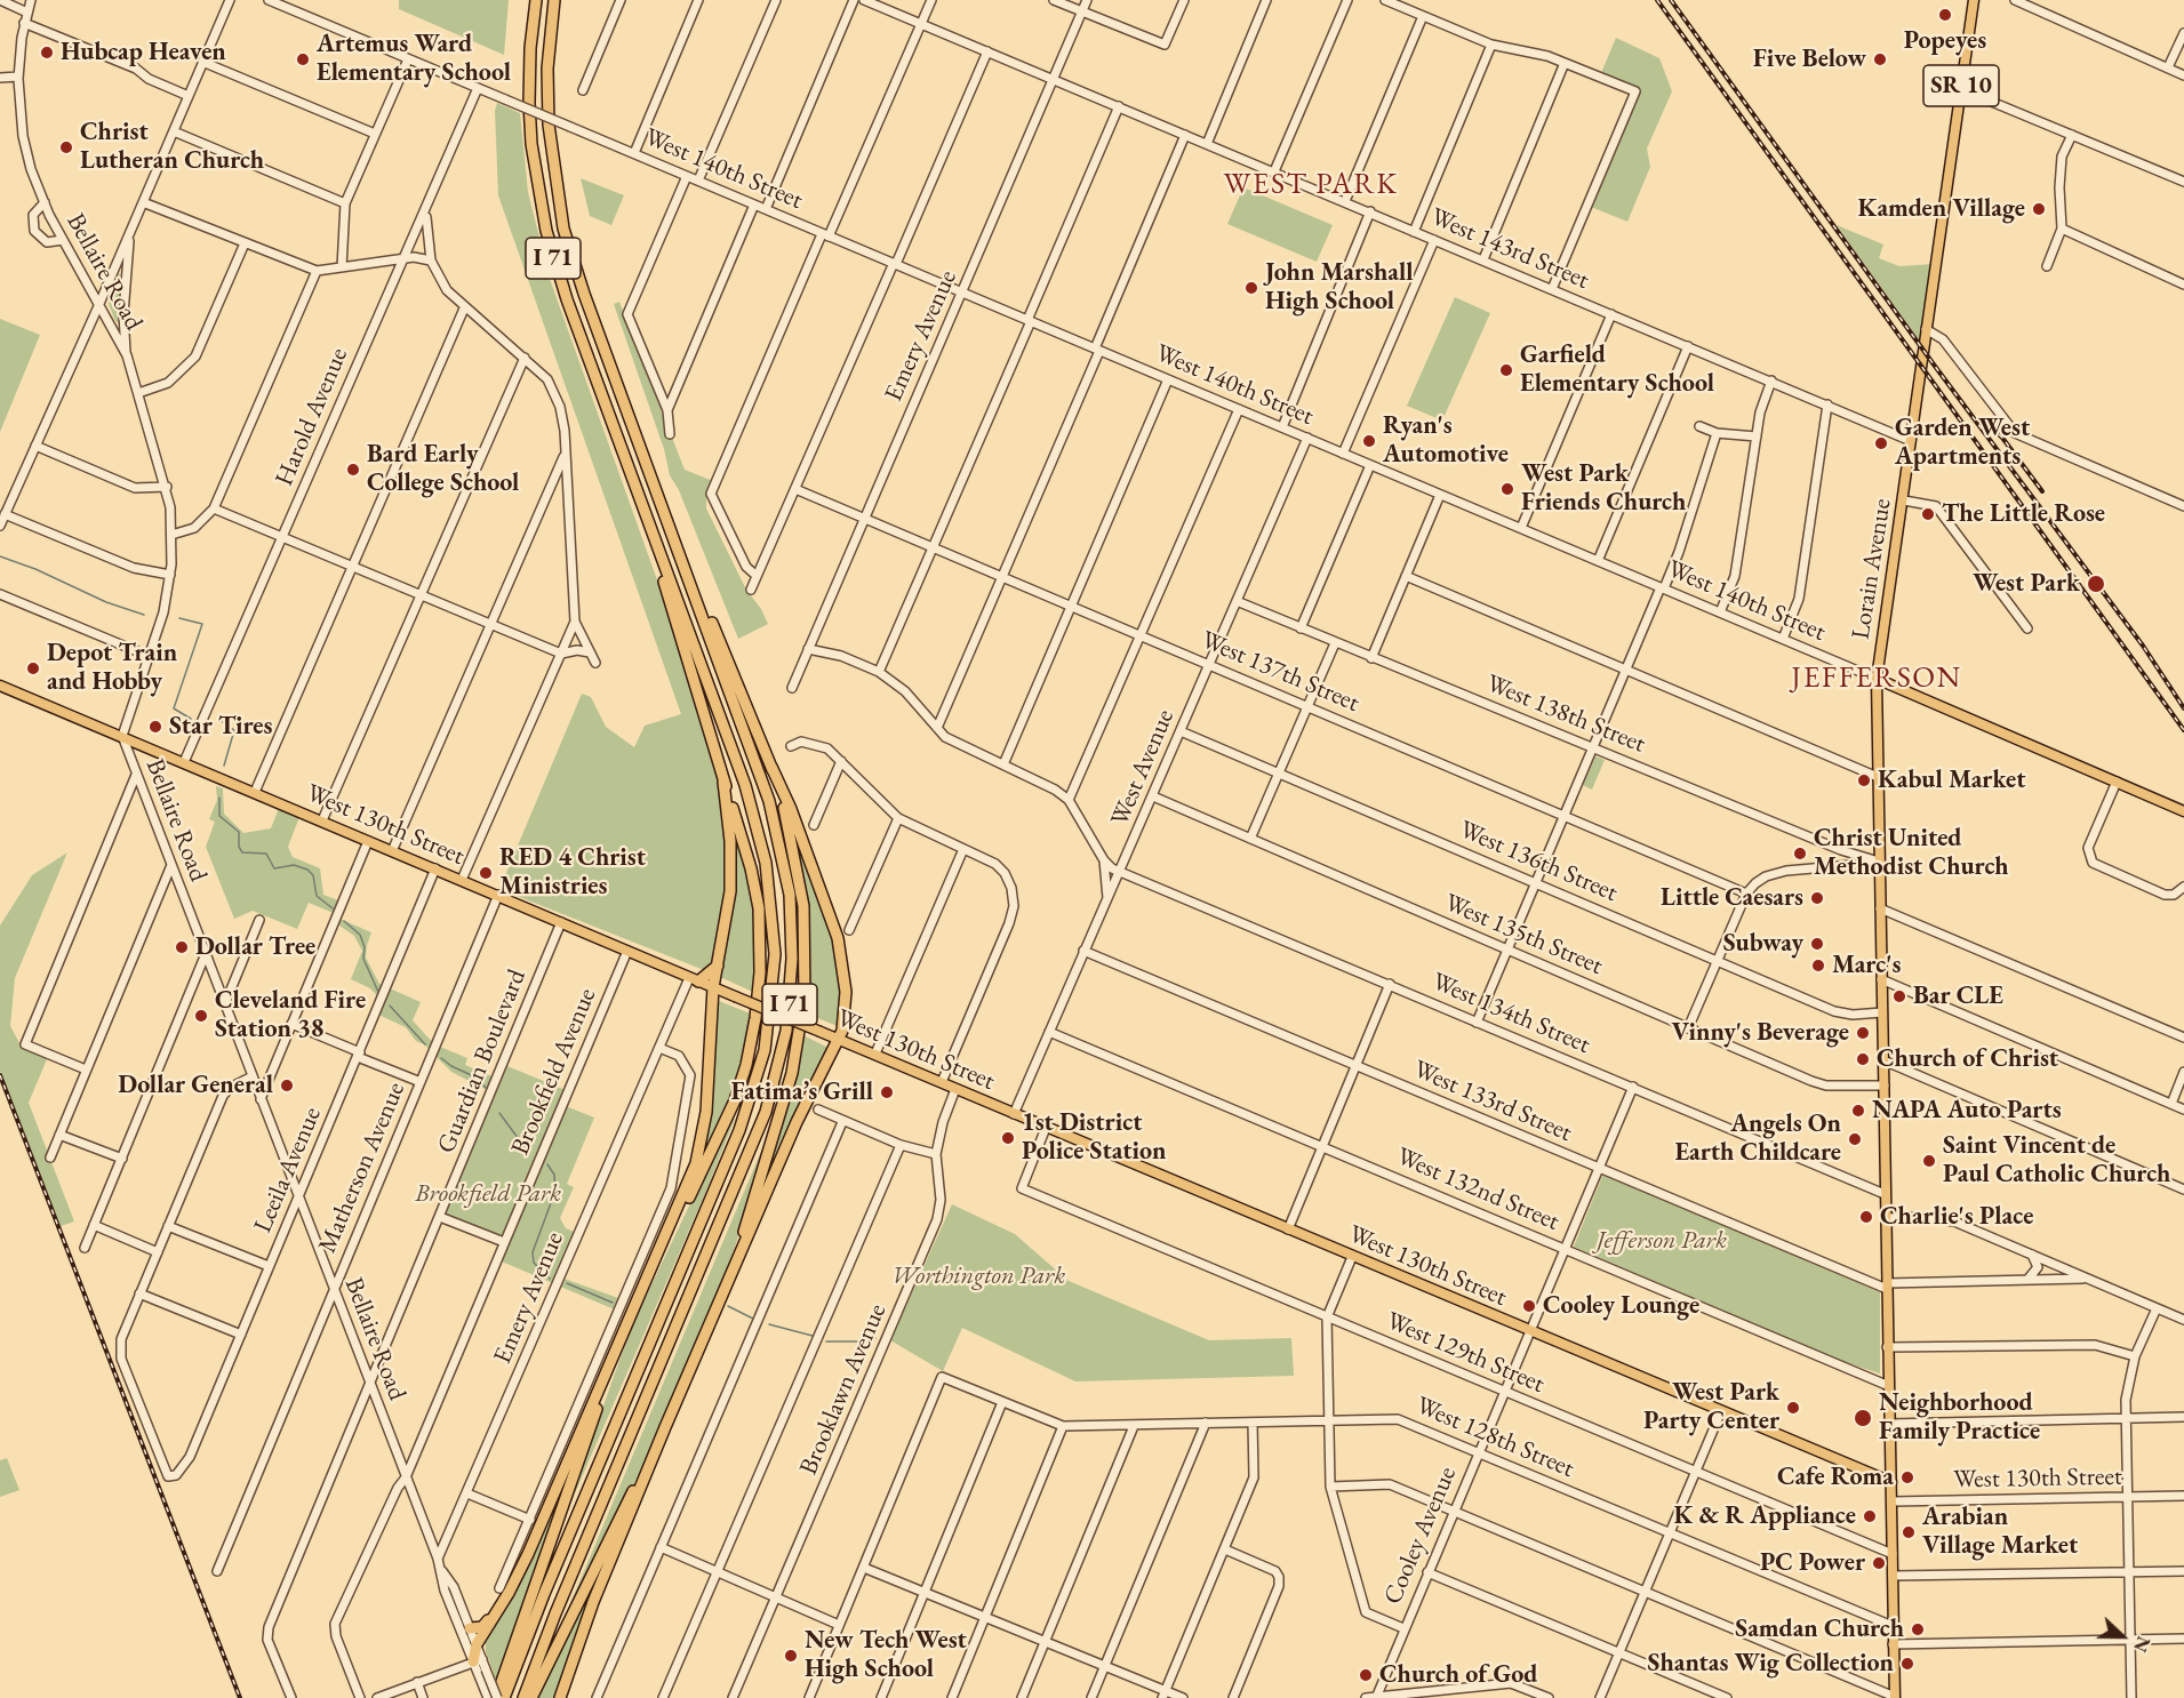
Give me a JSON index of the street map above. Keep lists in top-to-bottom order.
{
  "streets": {
    "highway": ["I 71"],
    "main road": [
      "SR 10",
      "West 140th Street",
      "Lorain Avenue",
      "West 130th Street"
    ],
    "street": [
      "West 143rd Street",
      "Bellaire Road",
      "Emery Avenue",
      "Harold Avenue",
      "West 137th Street",
      "West 138th Street",
      "West Avenue",
      "West 136th Street",
      "West 135th Street",
      "West 134th Street",
      "Guardian Boulevard",
      "Brookfield Avenue",
      "West 133rd Street",
      "Matherson Avenue",
      "Leeila Avenue",
      "West 132nd Street",
      "West 129th Street",
      "Brooklawn Avenue",
      "West 128th Street",
      "Cooley Avenue"
    ]
  },
  "crossings": [
    ["West 140th Street", "Emery Avenue"],
    ["West 140th Street", "Harold Avenue"],
    ["West 140th Street", "Lorain Avenue"],
    ["West 140th Street", "West Avenue"],
    ["West 143rd Street", "Emery Avenue"],
    ["West 143rd Street", "Lorain Avenue"],
    ["Bellaire Road", "Emery Avenue"],
    ["Bellaire Road", "West 130th Street"],
    ["Bellaire Road", "Guardian Boulevard"],
    ["Bellaire Road", "Brookfield Avenue"],
    ["Bellaire Road", "Matherson Avenue"],
    ["Bellaire Road", "Leeila Avenue"],
    ["Emery Avenue", "West 137th Street"],
    ["Emery Avenue", "West 130th Street"],
    ["Harold Avenue", "West 130th Street"],
    ["Lorain Avenue", "West 138th Street"],
    ["Lorain Avenue", "West 130th Street"],
    ["Lorain Avenue", "West 136th Street"],
    ["Lorain Avenue", "West 135th Street"],
    ["Lorain Avenue", "West 134th Street"],
    ["Lorain Avenue", "West 133rd Street"],
    ["Lorain Avenue", "West 132nd Street"],
    ["Lorain Avenue", "West 129th Street"],
    ["Lorain Avenue", "West 128th Street"],
    ["West 137th Street", "West Avenue"],
    ["West 138th Street", "West Avenue"],
    ["West Avenue", "West 130th Street"],
    ["West Avenue", "West 136th Street"],
    ["West Avenue", "West 135th Street"],
    ["West Avenue", "West 134th Street"],
    ["West Avenue", "West 133rd Street"],
    ["West Avenue", "West 132nd Street"],
    ["West 130th Street", "Guardian Boulevard"],
    ["West 130th Street", "Brookfield Avenue"],
    ["West 130th Street", "Matherson Avenue"],
    ["West 130th Street", "Leeila Avenue"],
    ["West 130th Street", "West 129th Street"],
    ["West 130th Street", "Brooklawn Avenue"],
    ["West 130th Street", "Cooley Avenue"],
    ["West 134th Street", "Cooley Avenue"],
    ["West 133rd Street", "Cooley Avenue"],
    ["West 132nd Street", "Cooley Avenue"],
    ["West 129th Street", "Cooley Avenue"],
    ["West 128th Street", "Cooley Avenue"]
  ],
  "districts": ["WEST PARK", "JEFFERSON"],
  "parks": ["Brookfield Park", "Jefferson Park", "Worthington Park"],
  "places": [
    "Popeyes",
    "Hubcap Heaven",
    "Artemus Ward Elementary School",
    "Five Below",
    "Christ Lutheran Church",
    "Kamden Village",
    "John Marshall High School",
    "Garfield Elementary School",
    "Ryan's Automotive",
    "Garden West Apartments",
    "Bard Early College School",
    "West Park Friends Church",
    "The Little Rose",
    "West Park",
    "Depot Train and Hobby",
    "Star Tires",
    "Kabul Market",
    "Christ United Methodist Church",
    "RED 4 Christ Ministries",
    "Little Caesars",
    "Subway",
    "Dollar Tree",
    "Marc's",
    "Bar CLE",
    "Cleveland Fire Station 38",
    "Vinny's Beverage",
    "Church of Christ",
    "Dollar General",
    "Fatima’s Grill",
    "NAPA Auto Parts",
    "1st District Police Station",
    "Angels On Earth Childcare",
    "Saint Vincent de Paul Catholic Church",
    "Charlie's Place",
    "Cooley Lounge",
    "West Park Party Center",
    "Neighborhood Family Practice",
    "Cafe Roma",
    "K & R Appliance",
    "Arabian Village Market",
    "PC Power",
    "Samdan Church",
    "New Tech West High School",
    "Shantas Wig Collection",
    "Church of God"
  ],
  "north": "right"
}
